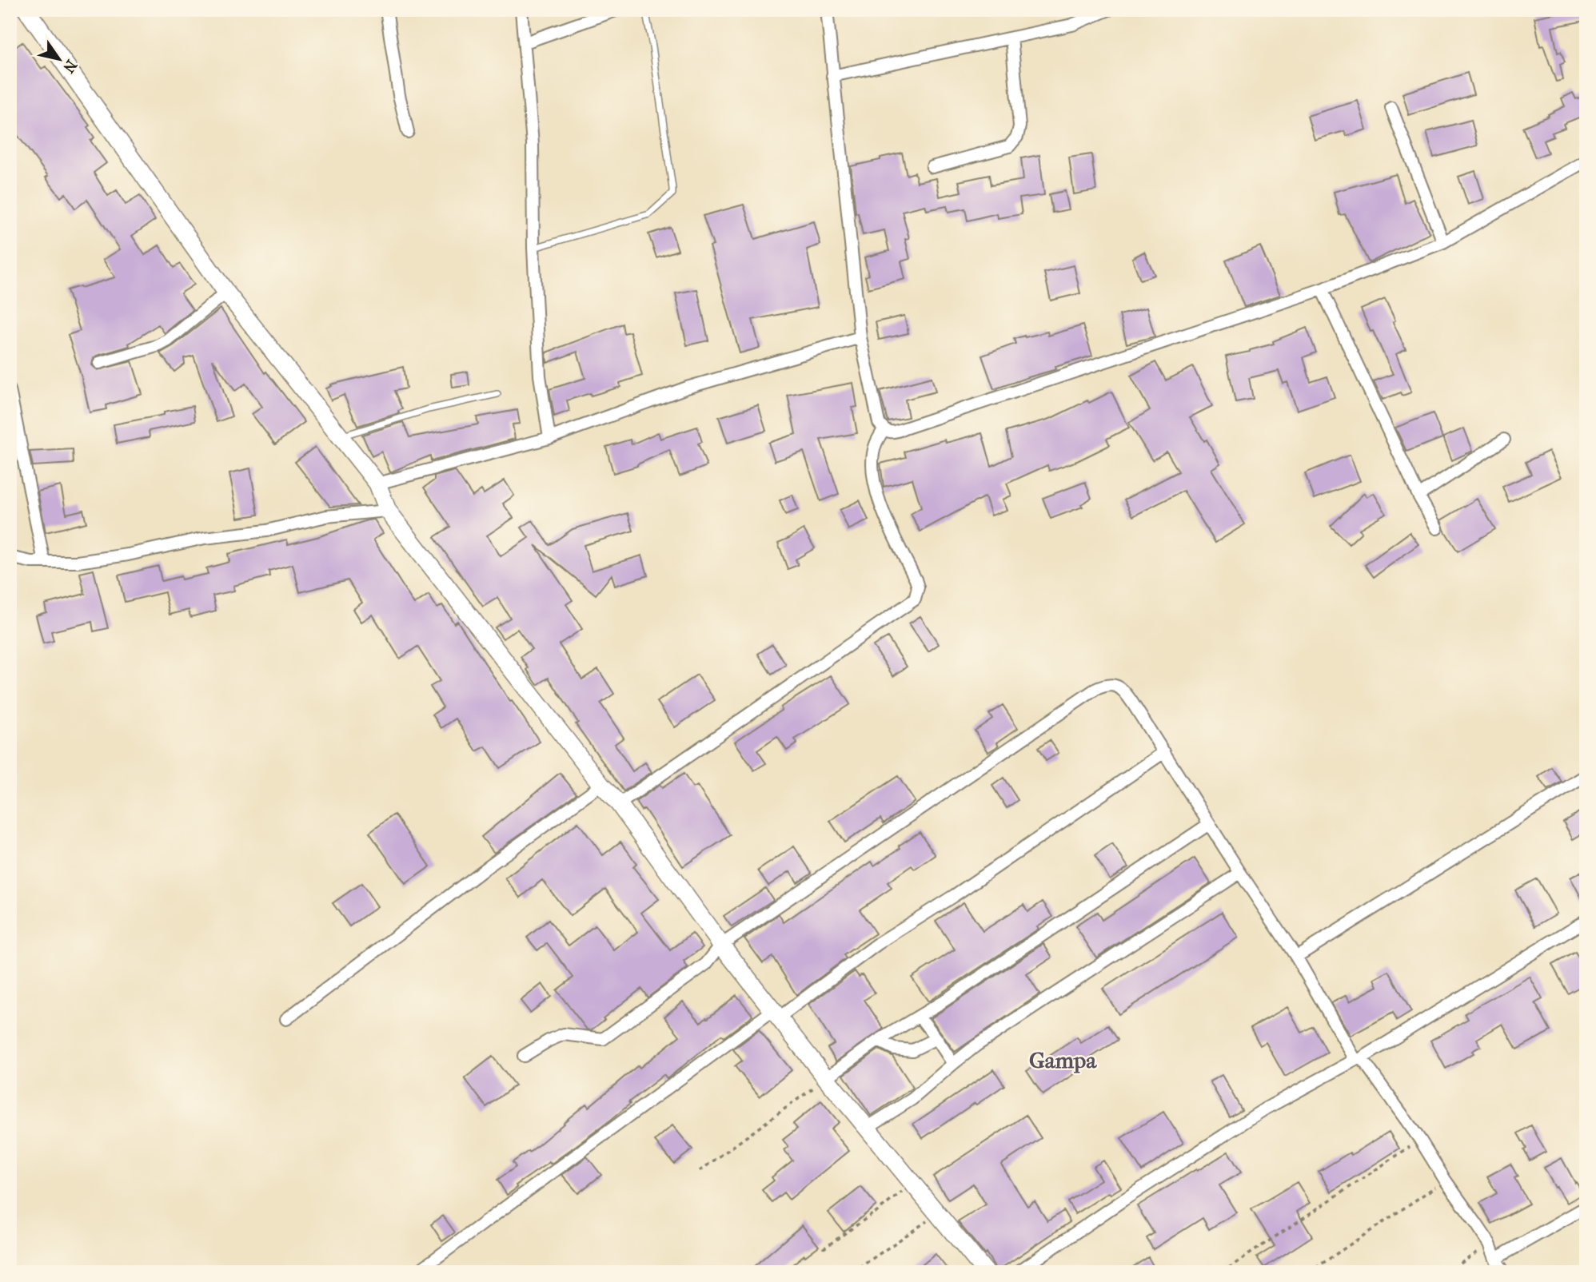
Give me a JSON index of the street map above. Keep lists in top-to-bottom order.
{
  "districts": ["Gampa"],
  "north": "bottom right"
}
